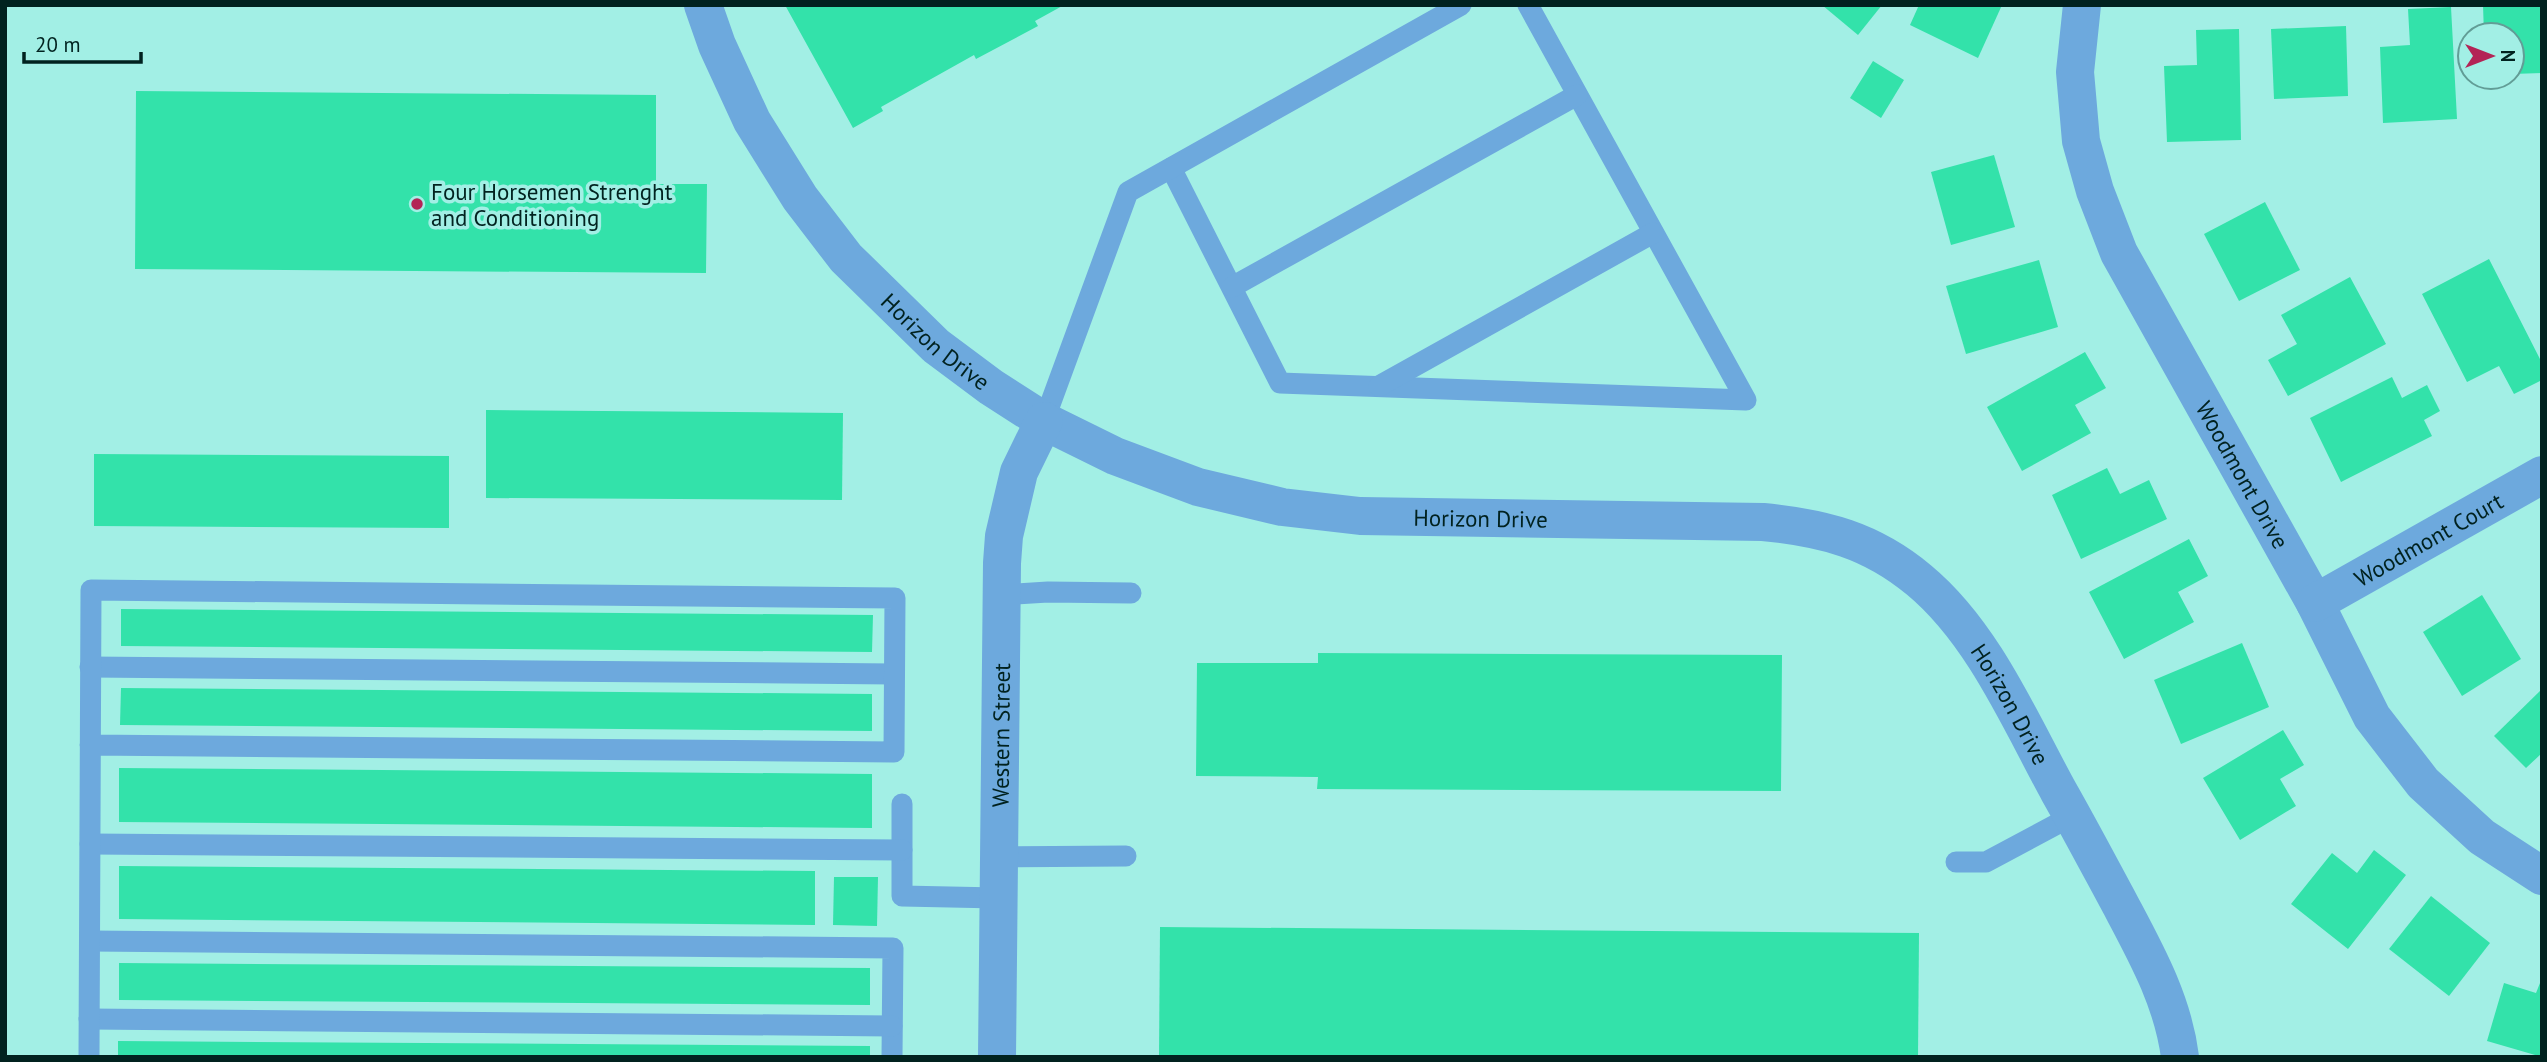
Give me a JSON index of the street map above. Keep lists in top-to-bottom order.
{
  "streets": {
    "street": [
      "Horizon Drive",
      "Woodmont Drive",
      "Woodmont Court",
      "Western Street"
    ]
  },
  "crossings": [
    ["Horizon Drive", "Western Street"],
    ["Woodmont Drive", "Woodmont Court"]
  ],
  "places": ["Four Horsemen Strenght and Conditioning"],
  "scale_bar": "20 m",
  "north": "right"
}
